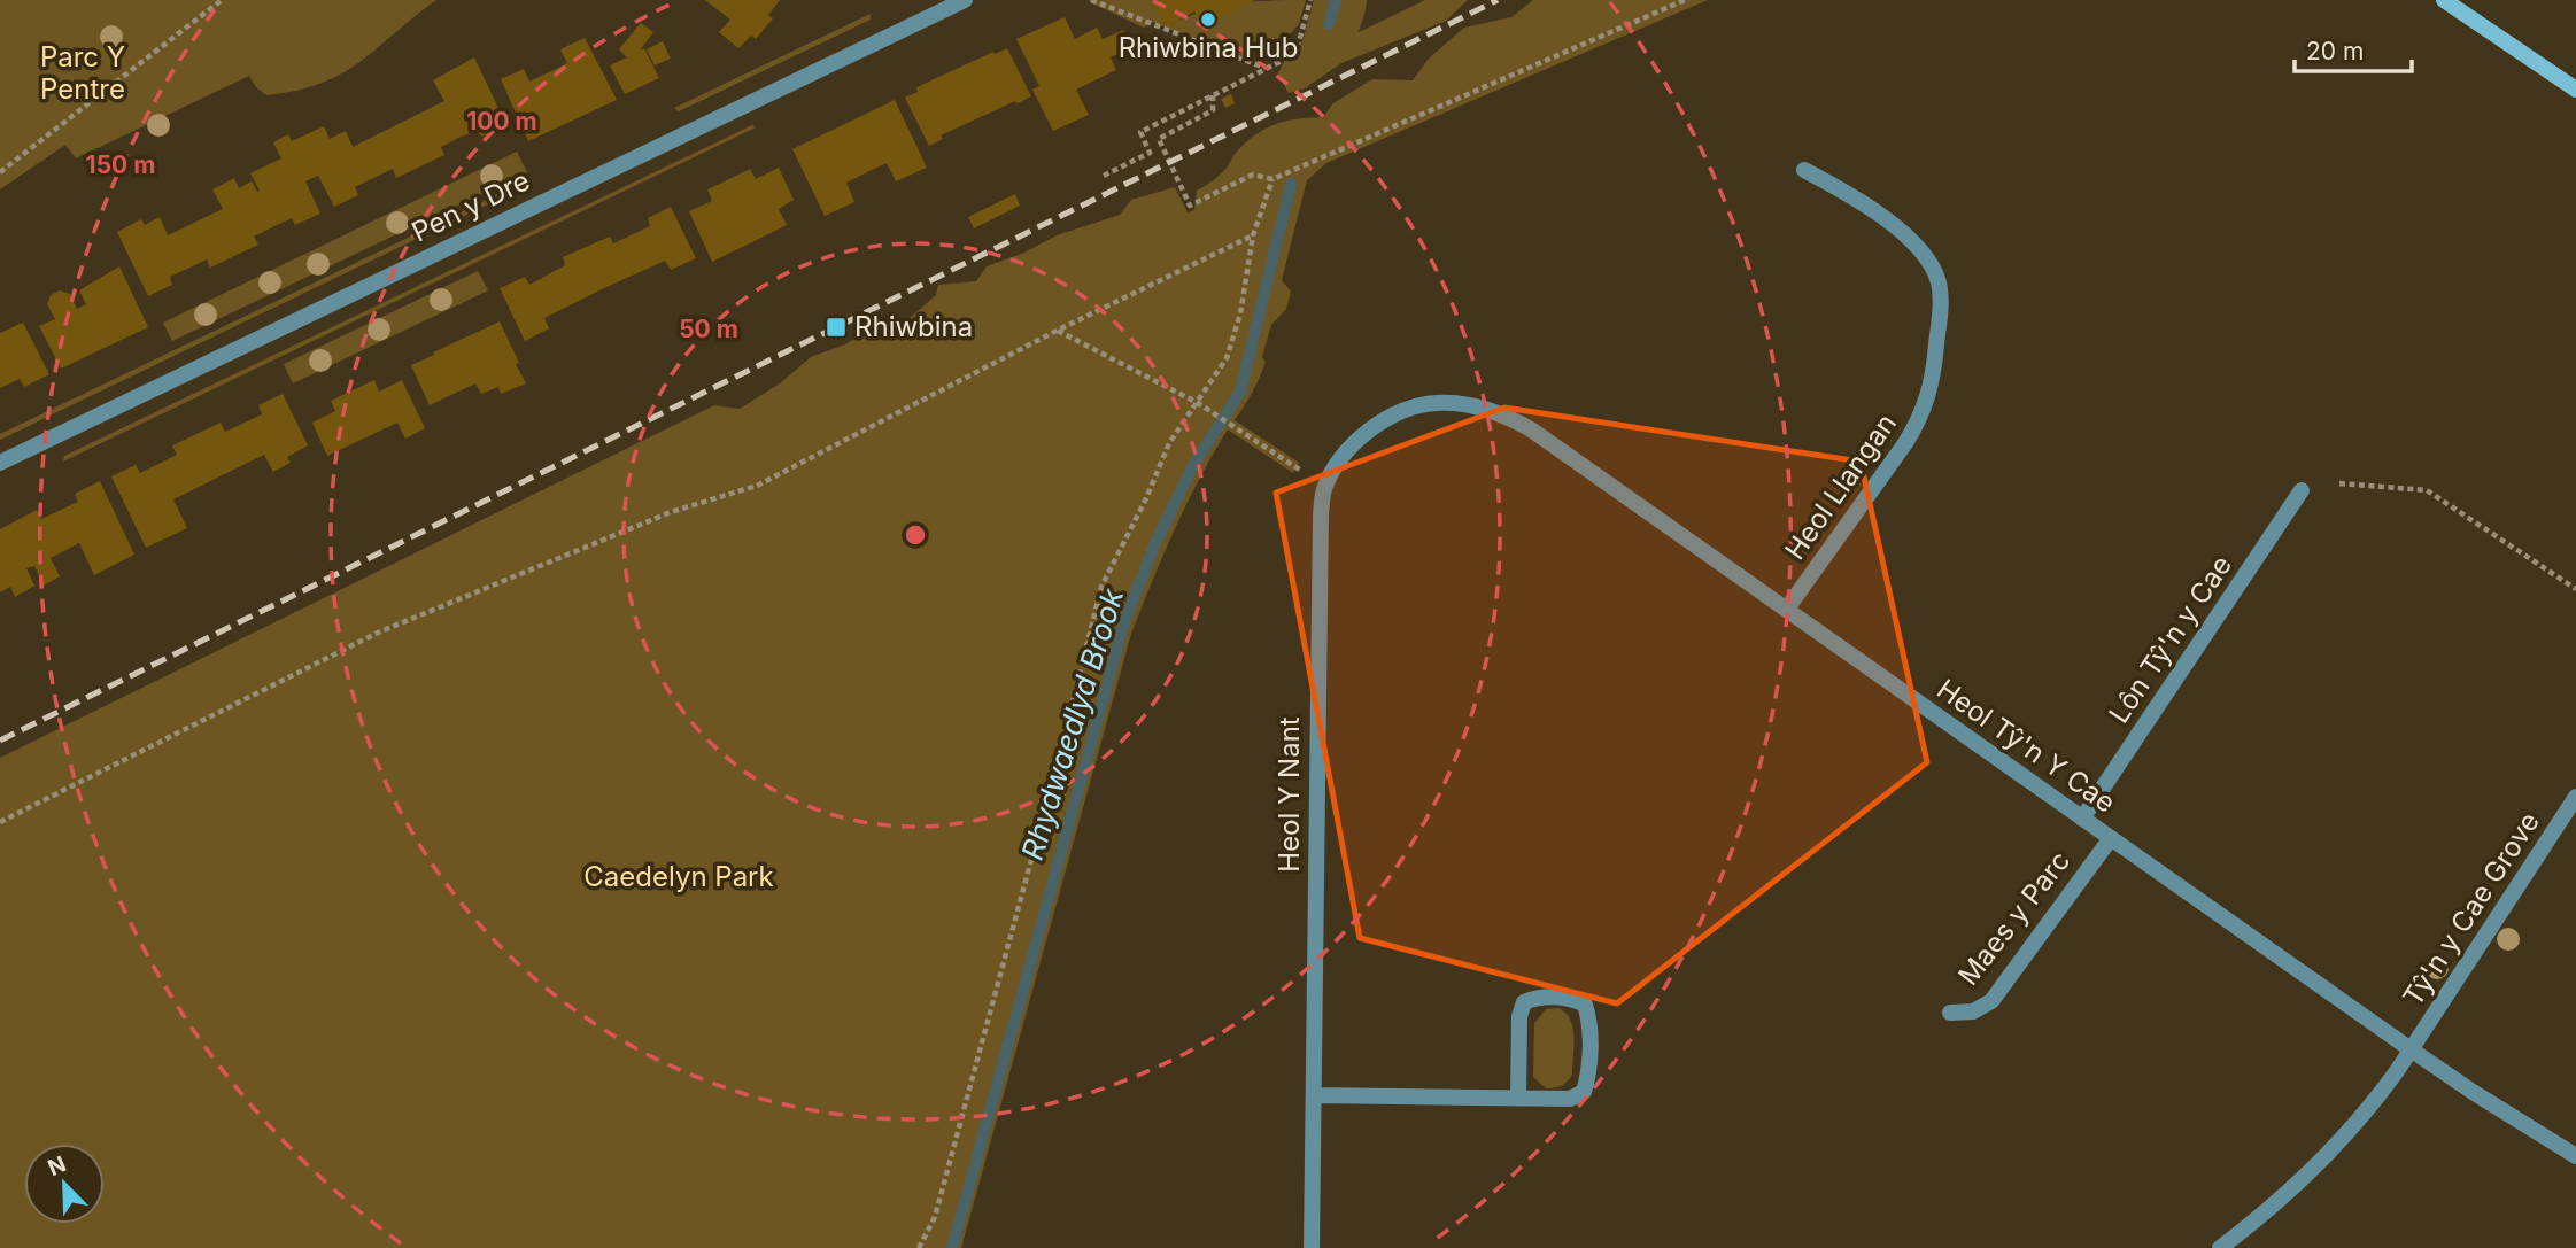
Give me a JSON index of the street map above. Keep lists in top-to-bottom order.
{
  "streets": {
    "street": [
      "Pen y Dre",
      "Heol Llangan",
      "Lôn Tŷ'n y Cae",
      "Heol Tŷ'n Y Cae",
      "Heol Y Nant",
      "Tŷ'n y Cae Grove",
      "Maes y Parc"
    ]
  },
  "crossings": [
    ["Heol Llangan", "Heol Tŷ'n Y Cae"],
    ["Lôn Tŷ'n y Cae", "Heol Tŷ'n Y Cae"],
    ["Heol Tŷ'n Y Cae", "Heol Y Nant"],
    ["Heol Tŷ'n Y Cae", "Tŷ'n y Cae Grove"],
    ["Heol Tŷ'n Y Cae", "Maes y Parc"]
  ],
  "water": ["Rhydwaedlyd Brook"],
  "parks": ["Parc Y Pentre", "Caedelyn Park"],
  "places": {
    "other": ["Rhiwbina Hub"],
    "transit": ["Rhiwbina"]
  },
  "scale_bar": "20 m",
  "north": "top left",
  "rings": ["100 m", "150 m", "50 m"]
}
